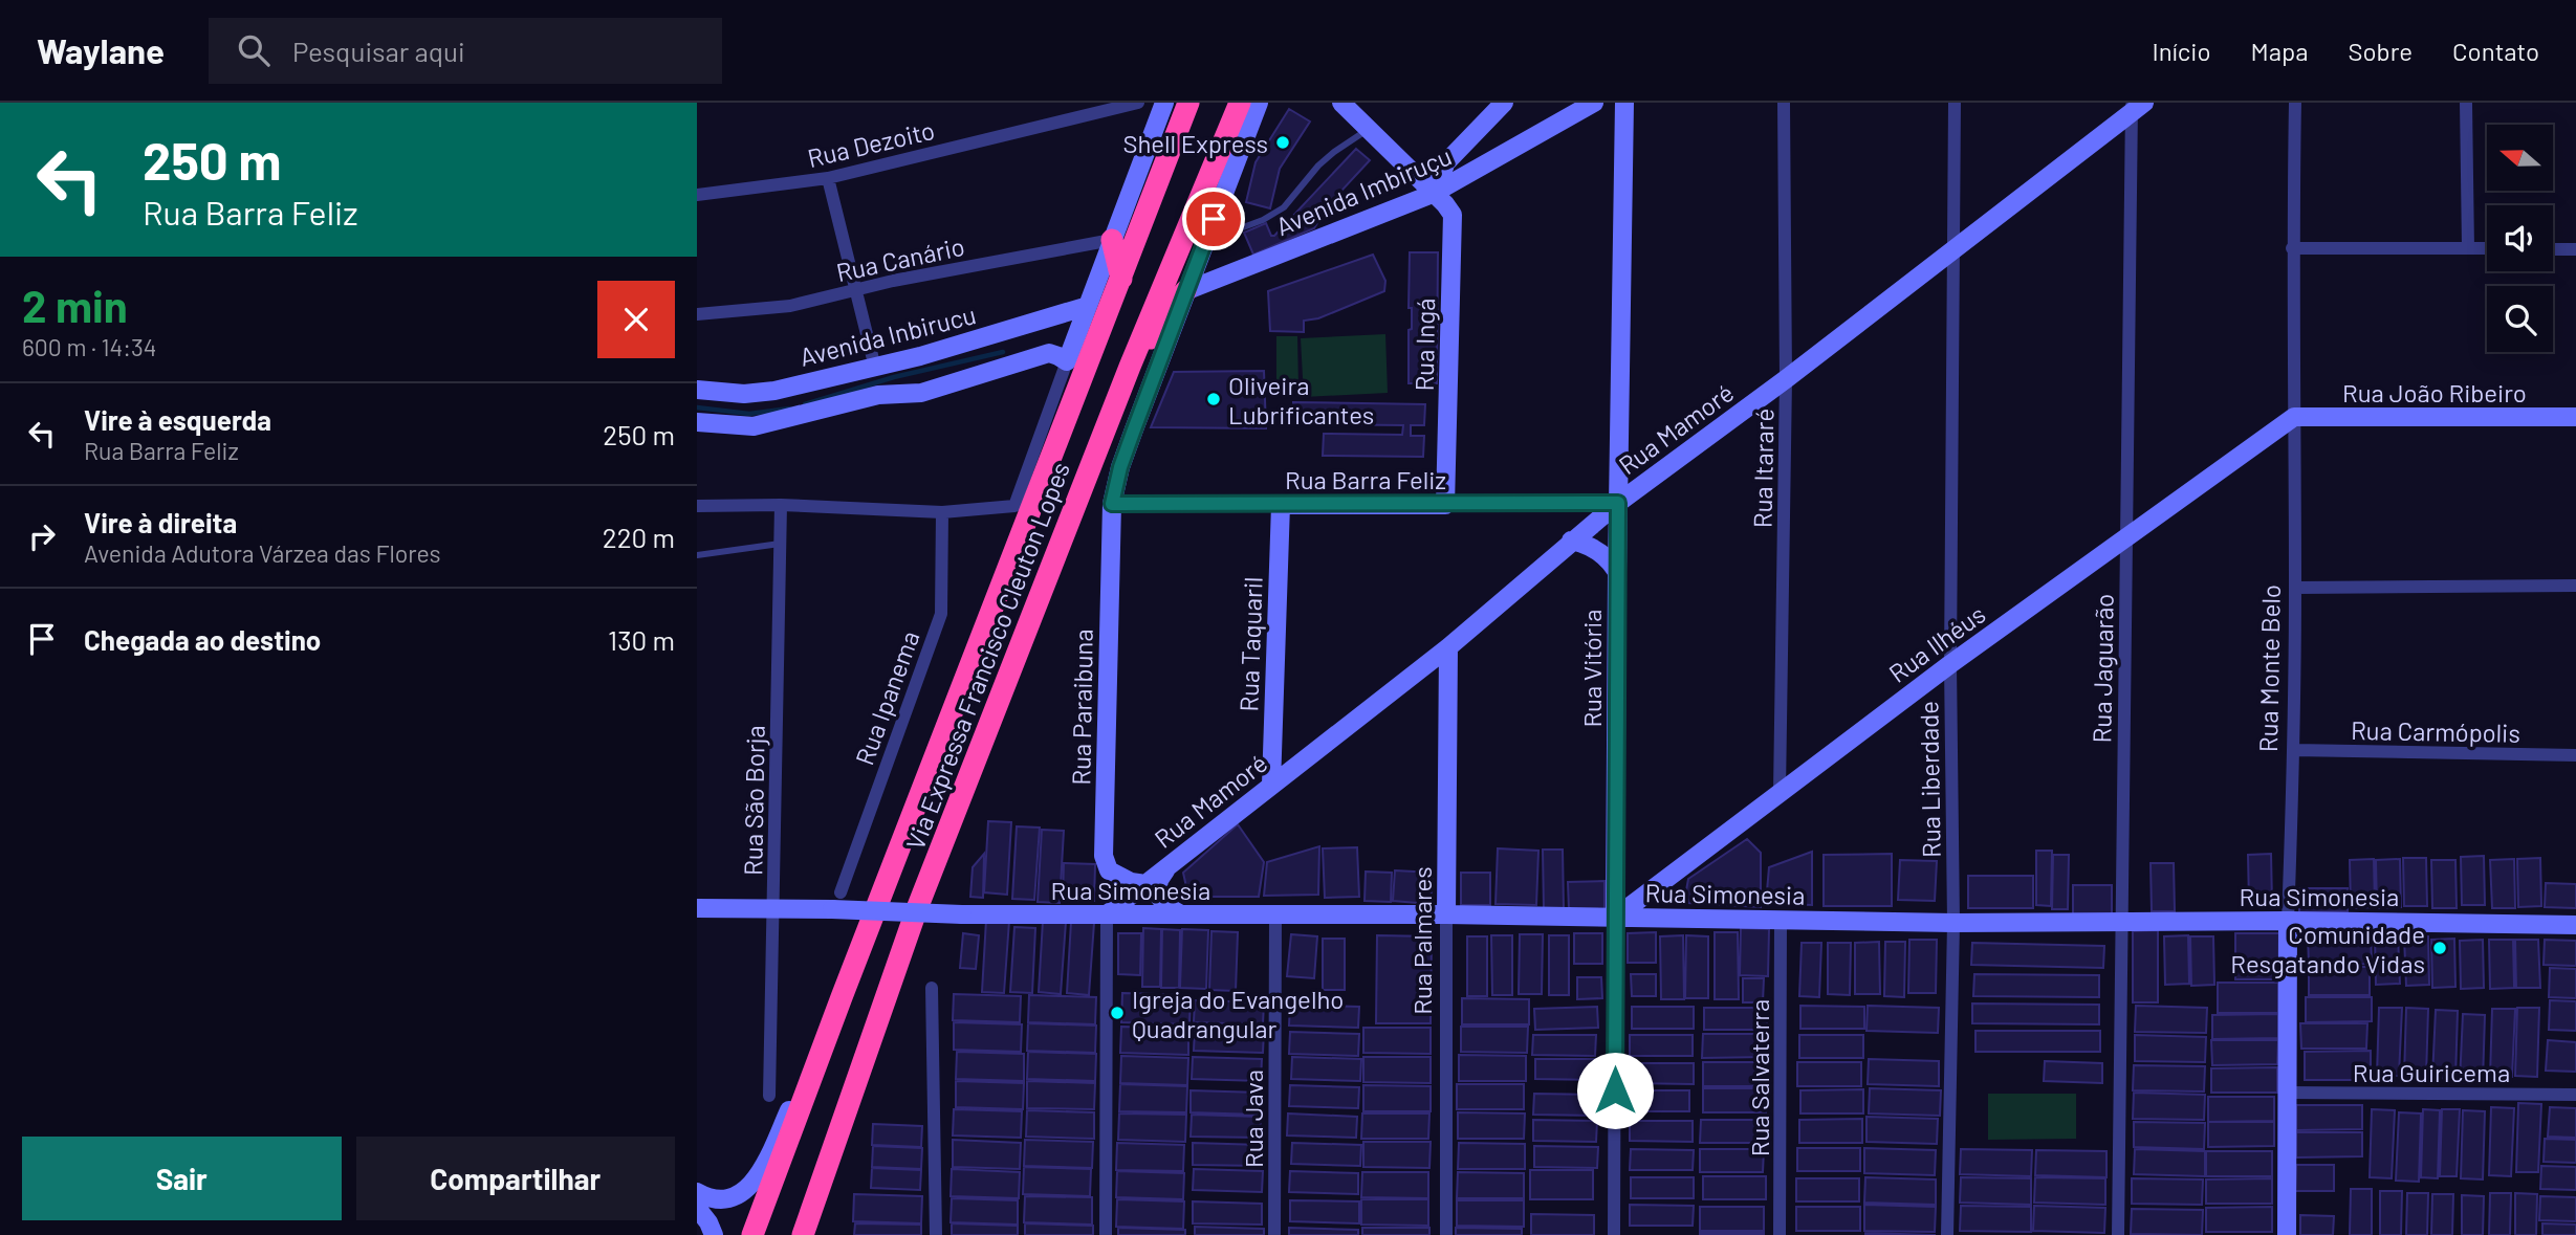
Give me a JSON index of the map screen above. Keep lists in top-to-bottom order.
{
  "streets": {
    "highway": ["Via Expressa Francisco Cleuton Lopes"],
    "street": [
      "Rua Dezoito",
      "Avenida Imbiruçu",
      "Rua Canário",
      "Avenida Inbirucu",
      "Rua Ingá",
      "Rua João Ribeiro",
      "Rua Mamoré",
      "Rua Itararé",
      "Rua Barra Feliz",
      "Rua Ilhéus",
      "Rua Taquaril",
      "Rua Vitória",
      "Rua Jaguarão",
      "Rua Monte Belo",
      "Rua Ipanema",
      "Rua Paraibuna",
      "Rua Carmópolis",
      "Rua Liberdade",
      "Rua São Borja",
      "Rua Simonesia",
      "Rua Palmares",
      "Rua Guiricema",
      "Rua Salvaterra",
      "Rua Java"
    ]
  },
  "crossings": [
    ["Avenida Imbiruçu", "Rua Ingá"],
    ["Avenida Imbiruçu", "Rua Paraibuna"],
    ["Rua Ingá", "Rua Barra Feliz"],
    ["Rua João Ribeiro", "Rua Ilhéus"],
    ["Rua João Ribeiro", "Rua Monte Belo"],
    ["Rua Mamoré", "Rua Itararé"],
    ["Rua Mamoré", "Rua Barra Feliz"],
    ["Rua Mamoré", "Rua Taquaril"],
    ["Rua Mamoré", "Rua Vitória"],
    ["Rua Mamoré", "Rua Jaguarão"],
    ["Rua Mamoré", "Rua Paraibuna"],
    ["Rua Mamoré", "Rua Liberdade"],
    ["Rua Mamoré", "Rua Simonesia"],
    ["Rua Mamoré", "Rua Palmares"],
    ["Rua Itararé", "Rua Ilhéus"],
    ["Rua Barra Feliz", "Rua Taquaril"],
    ["Rua Barra Feliz", "Rua Vitória"],
    ["Rua Barra Feliz", "Rua Paraibuna"],
    ["Rua Ilhéus", "Rua Vitória"],
    ["Rua Ilhéus", "Rua Jaguarão"],
    ["Rua Ilhéus", "Rua Monte Belo"],
    ["Rua Ilhéus", "Rua Liberdade"],
    ["Rua Ilhéus", "Rua Simonesia"],
    ["Rua Vitória", "Rua Simonesia"],
    ["Rua Jaguarão", "Rua Simonesia"],
    ["Rua Monte Belo", "Rua Carmópolis"],
    ["Rua Monte Belo", "Rua Simonesia"],
    ["Rua Monte Belo", "Rua Guiricema"],
    ["Rua Ipanema", "Rua Simonesia"],
    ["Rua Liberdade", "Rua Simonesia"],
    ["Rua São Borja", "Rua Simonesia"],
    ["Rua Simonesia", "Rua Palmares"],
    ["Rua Simonesia", "Rua Salvaterra"],
    ["Rua Simonesia", "Rua Java"]
  ],
  "places": [
    "Shell Express",
    "Oliveira Lubrificantes",
    "Comunidade Resgatando Vidas",
    "Igreja do Evangelho Quadrangular"
  ],
  "north": "left",
  "page": {
    "header": "Waylane",
    "search": "Pesquisar aqui",
    "nav": [
      "Início",
      "Mapa",
      "Sobre",
      "Contato"
    ],
    "turn": ["250 m", "Rua Barra Feliz"],
    "heading": ["2 min", "600 m · 14:34"],
    "list": [
      {
        "name": "Vire à esquerda",
        "note": "Rua Barra Feliz",
        "value": "250 m"
      },
      {
        "name": "Vire à direita",
        "note": "Avenida Adutora Várzea das Flores",
        "value": "220 m"
      },
      {
        "name": "Chegada ao destino",
        "value": "130 m"
      }
    ],
    "buttons": ["Sair", "Compartilhar"]
  }
}
